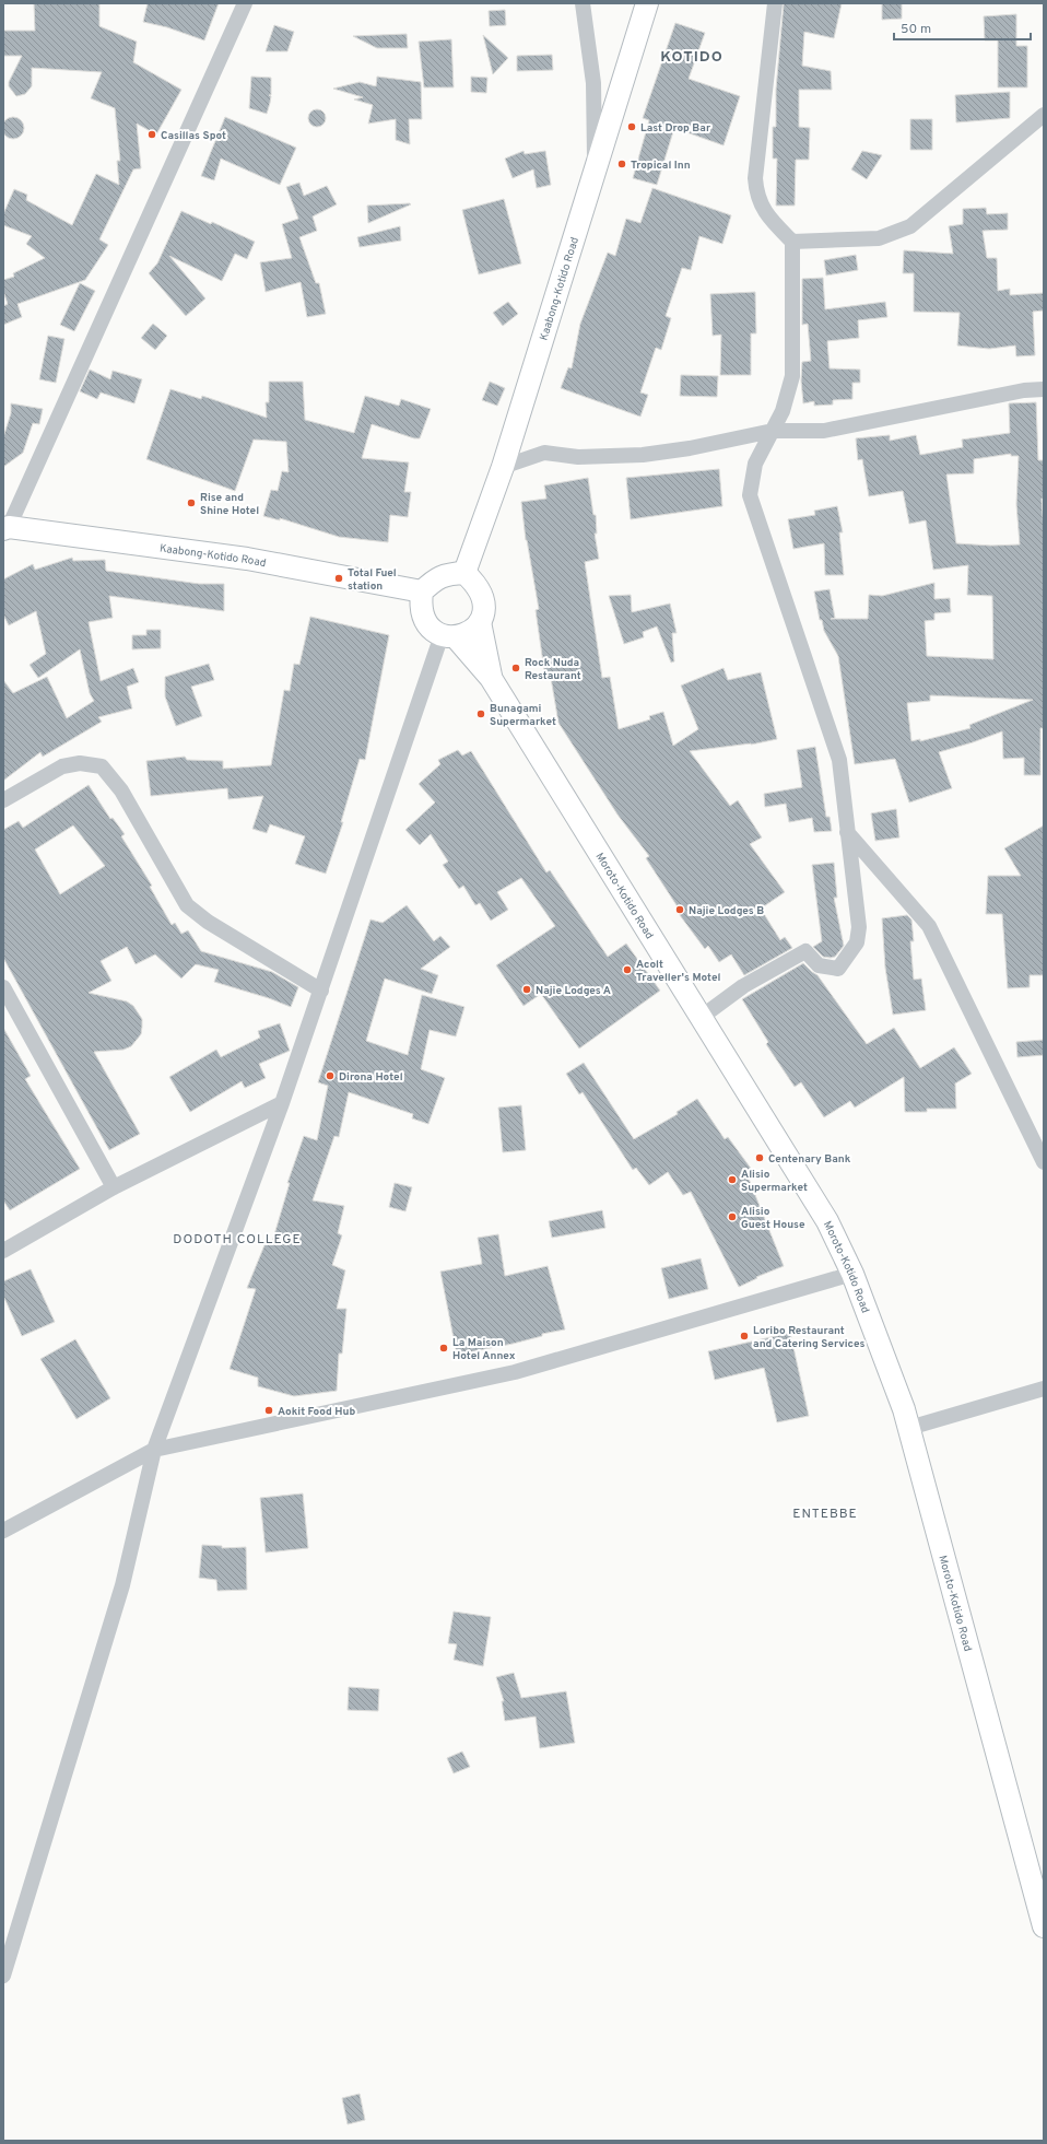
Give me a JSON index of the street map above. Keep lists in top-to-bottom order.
{
  "streets": {
    "main road": ["Kaabong-Kotido Road", "Moroto-Kotido Road"]
  },
  "crossings": [
    ["Kaabong-Kotido Road", "Moroto-Kotido Road"]
  ],
  "districts": ["KOTIDO", "DODOTH COLLEGE", "ENTEBBE"],
  "places": [
    "Last Drop Bar",
    "Casillas Spot",
    "Tropical Inn",
    "Rise and Shine Hotel",
    "Total Fuel station",
    "Rock Nuda Restaurant",
    "Bunagami Supermarket",
    "Najie Lodges B",
    "Acolt Traveller's Motel",
    "Najie Lodges A",
    "Dirona Hotel",
    "Centenary Bank",
    "Alisio Supermarket",
    "Alisio Guest House",
    "Loribo Restaurant and Catering Services",
    "La Maison Hotel Annex",
    "Aokit Food Hub"
  ],
  "scale_bar": "50 m"
}
